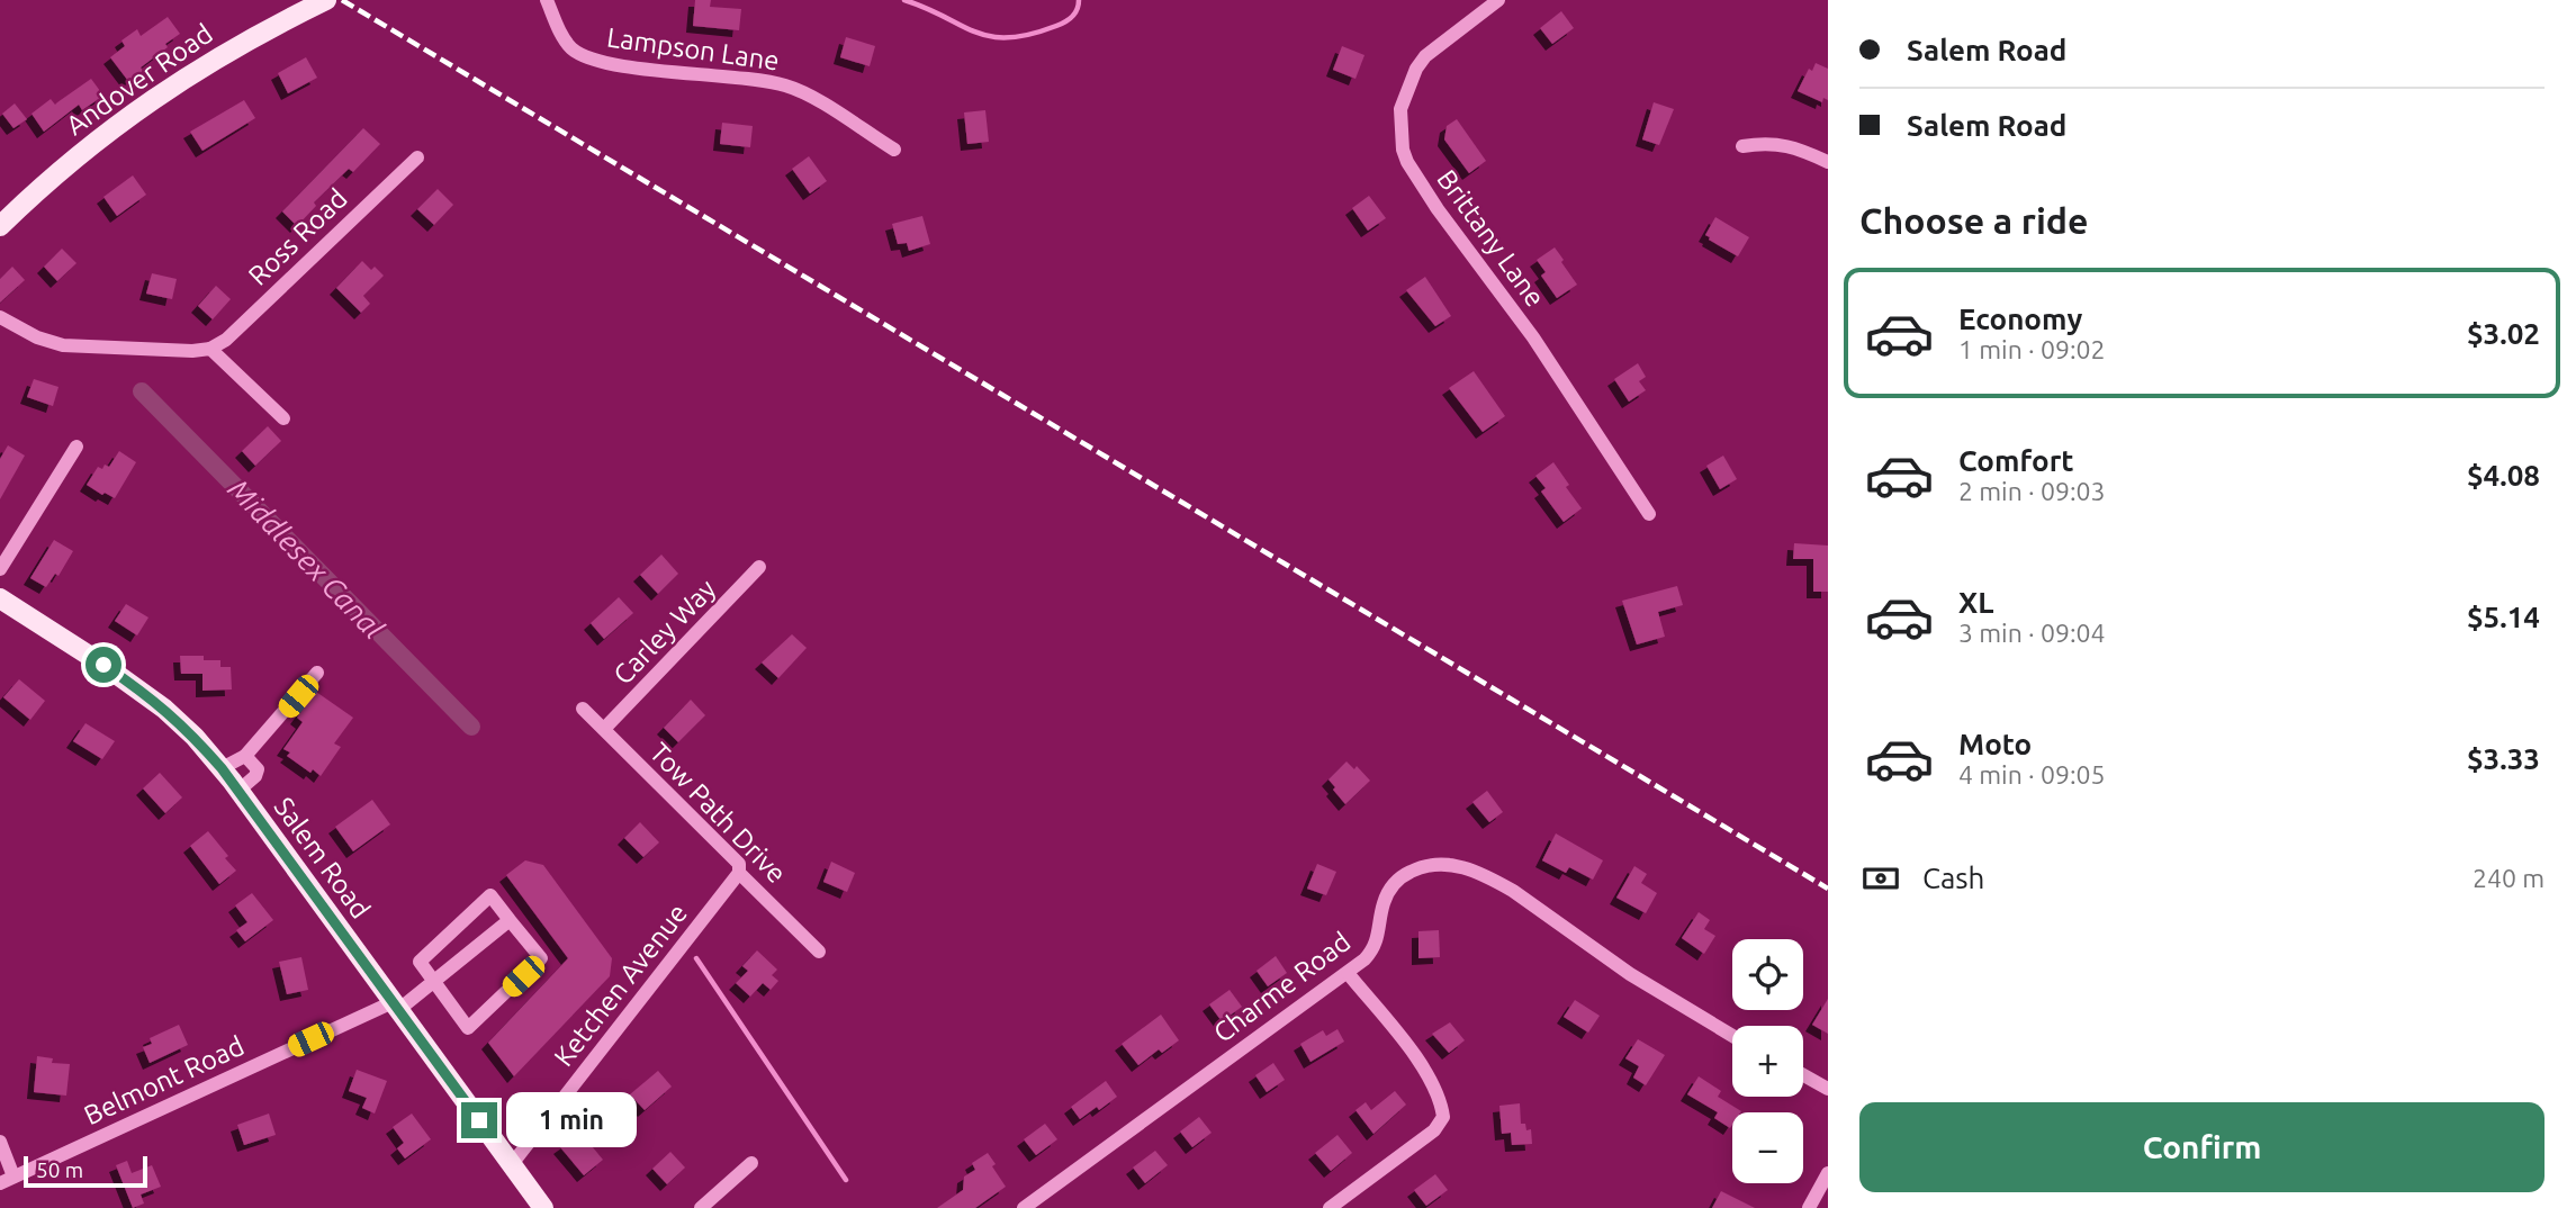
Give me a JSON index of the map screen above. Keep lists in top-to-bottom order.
{
  "streets": {
    "main road": ["Andover Road", "Salem Road"],
    "street": [
      "Lampson Lane",
      "Ross Road",
      "Brittany Lane",
      "Carley Way",
      "Tow Path Drive",
      "Ketchen Avenue",
      "Charme Road",
      "Belmont Road"
    ]
  },
  "crossings": [
    ["Carley Way", "Tow Path Drive"],
    ["Tow Path Drive", "Ketchen Avenue"],
    ["Salem Road", "Ketchen Avenue"],
    ["Salem Road", "Belmont Road"]
  ],
  "water": ["Middlesex Canal"],
  "scale_bar": "50 m",
  "page": {
    "banner": ["Salem Road", "Salem Road"],
    "heading": "Choose a ride",
    "list": [
      {
        "name": "Economy",
        "note": "1 min · 09:02",
        "value": "$3.02"
      },
      {
        "name": "Comfort",
        "note": "2 min · 09:03",
        "value": "$4.08"
      },
      {
        "name": "XL",
        "note": "3 min · 09:04",
        "value": "$5.14"
      },
      {
        "name": "Moto",
        "note": "4 min · 09:05",
        "value": "$3.33"
      }
    ],
    "pay": ["Cash", "240 m"],
    "map_buttons": ["+", "−"],
    "buttons": "Confirm",
    "bubble": "1 min",
    "scale": "50 m"
  }
}
